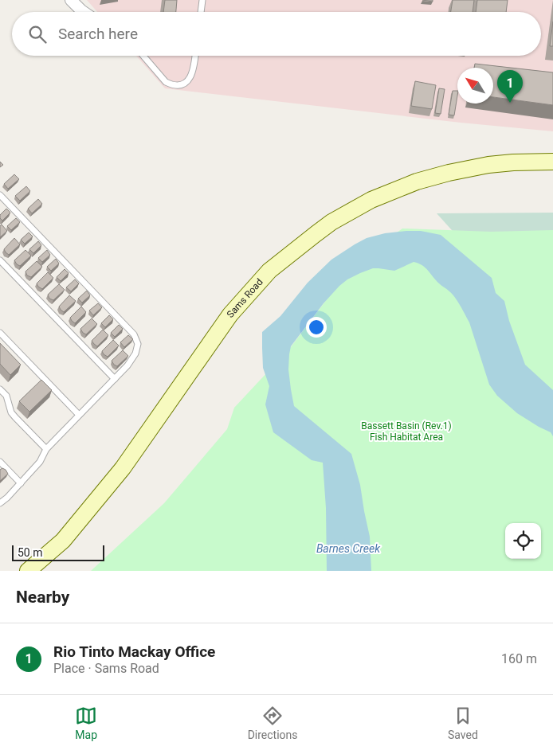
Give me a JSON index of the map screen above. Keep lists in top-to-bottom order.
{
  "streets": {
    "main road": ["Sams Road"]
  },
  "water": ["Barnes Creek"],
  "parks": ["Bassett Basin (Rev.1) Fish Habitat Area"],
  "scale_bar": "50 m",
  "north": "top left",
  "page": {
    "search": "Search here",
    "pins": "1",
    "scale": "50 m",
    "heading": "Nearby",
    "list": [
      {
        "mark": "1",
        "name": "Rio Tinto Mackay Office",
        "note": "Place · Sams Road",
        "value": "160 m"
      }
    ],
    "nav": ["Map", "Directions", "Saved"]
  }
}
